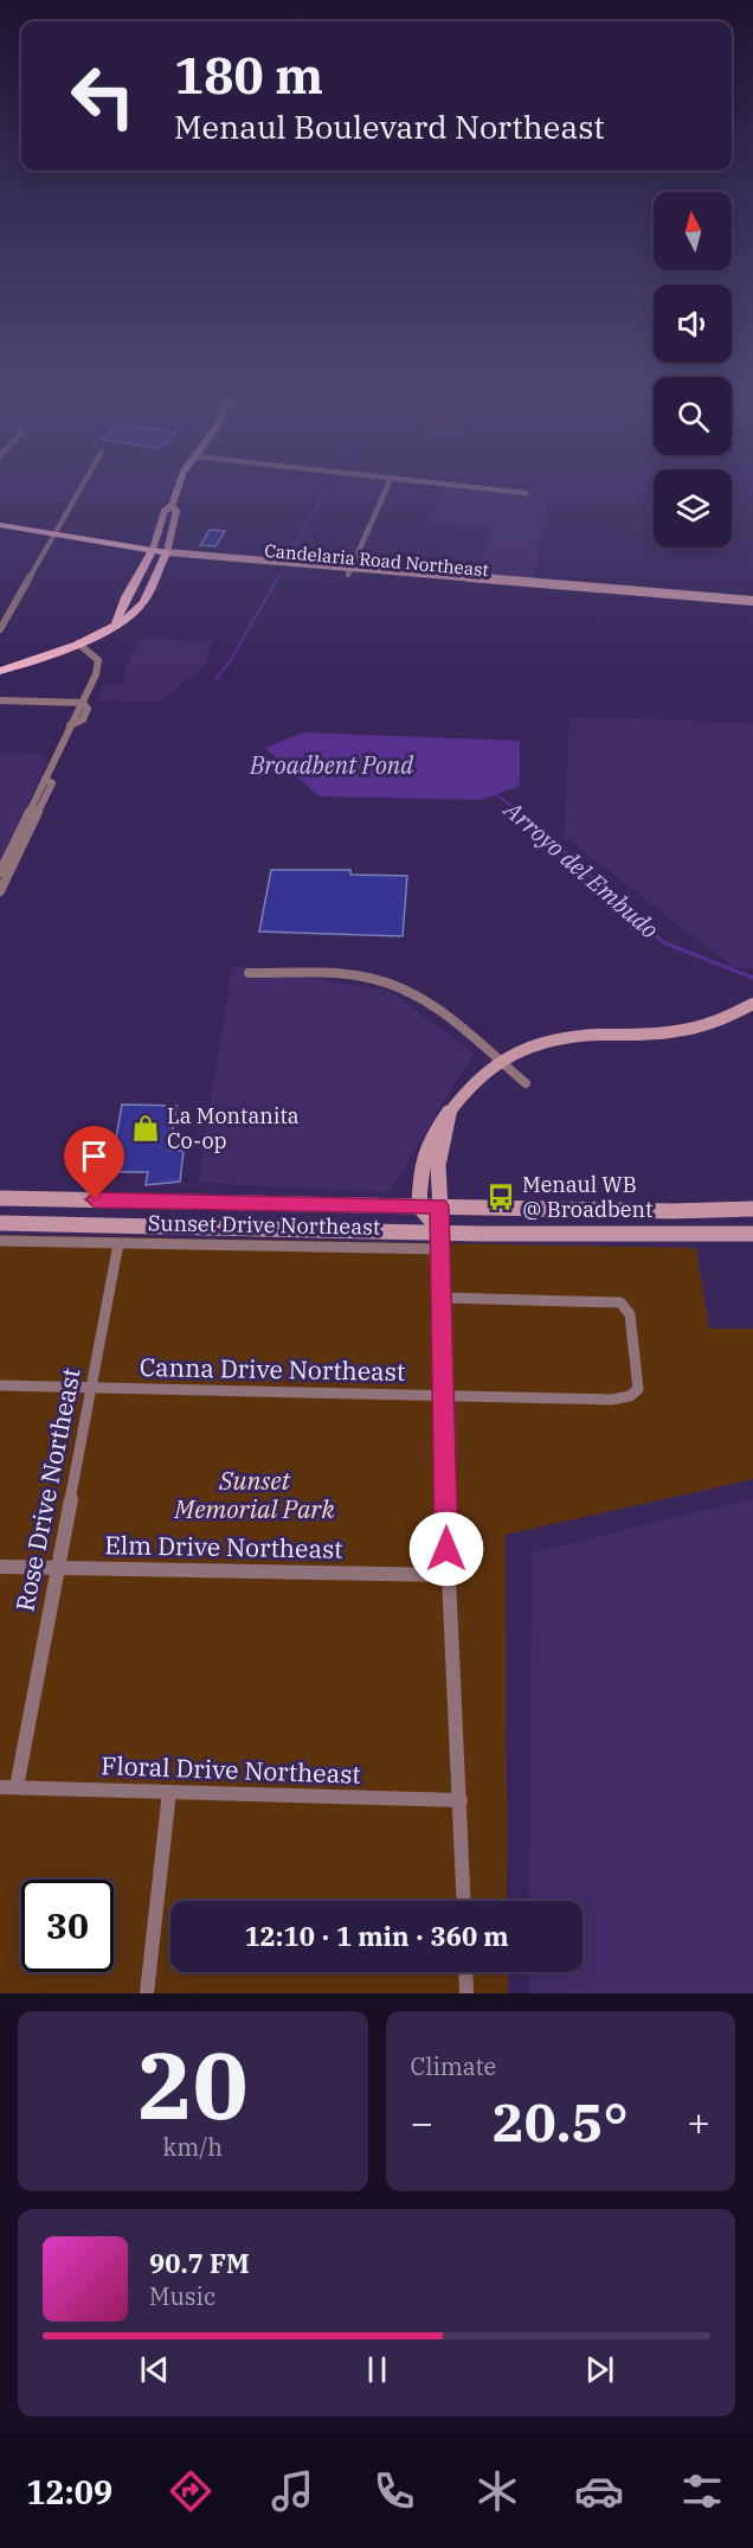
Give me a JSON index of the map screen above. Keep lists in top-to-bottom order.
{
  "streets": {
    "main road": ["Candelaria Road Northeast"],
    "street": [
      "Sunset Drive Northeast",
      "Canna Drive Northeast",
      "Rose Drive Northeast",
      "Elm Drive Northeast",
      "Floral Drive Northeast"
    ]
  },
  "crossings": [
    ["Sunset Drive Northeast", "Rose Drive Northeast"],
    ["Canna Drive Northeast", "Rose Drive Northeast"],
    ["Rose Drive Northeast", "Elm Drive Northeast"],
    ["Rose Drive Northeast", "Floral Drive Northeast"]
  ],
  "water": ["Broadbent Pond", "Arroyo del Embudo"],
  "parks": ["Sunset Memorial Park"],
  "places": {
    "shop": ["La Montanita Co-op"],
    "bus stop": ["Menaul WB @ Broadbent"]
  },
  "north": "top",
  "page": {
    "turn": ["180 m", "Menaul Boulevard Northeast"],
    "limit": "30",
    "trip": "12:10 · 1 min · 360 m",
    "tile": [
      ["20", "km/h"],
      "Climate"
    ],
    "heat": ["−", "20.5°", "+"],
    "song": ["90.7 FM", "Music"],
    "tabs": "12:09"
  }
}
